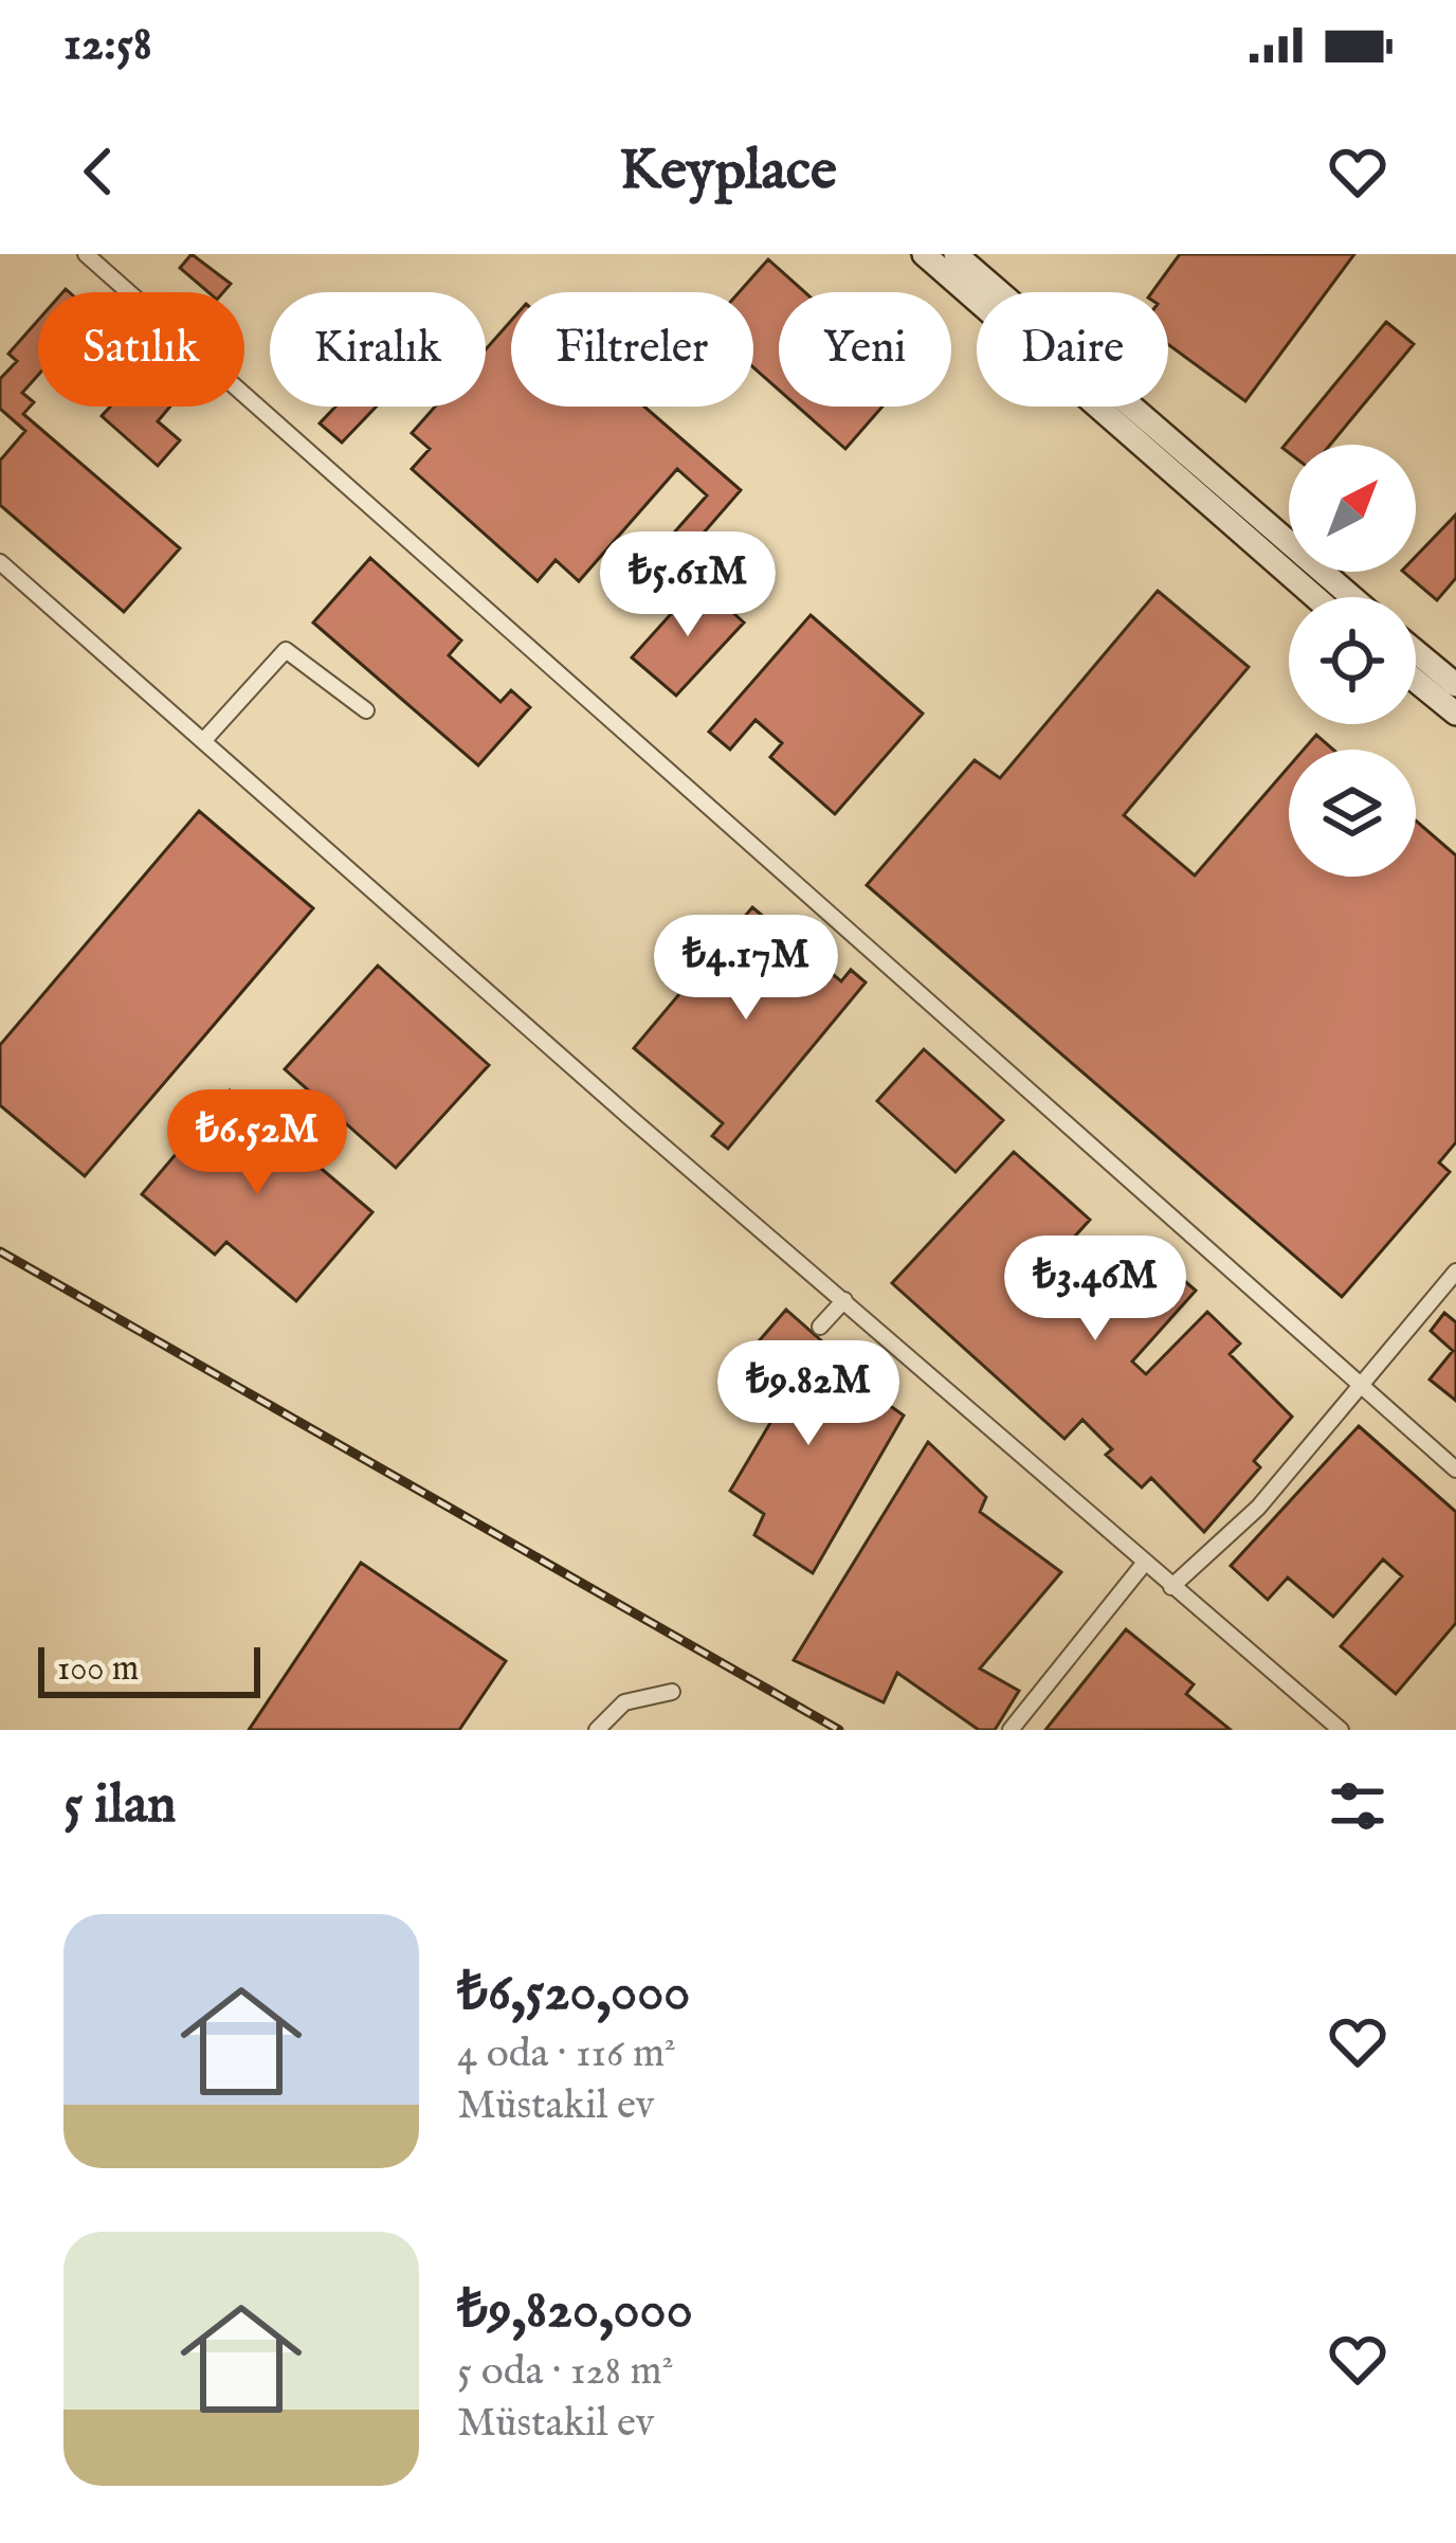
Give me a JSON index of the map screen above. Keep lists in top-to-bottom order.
{
  "scale_bar": "100 m",
  "north": "top right",
  "page": {
    "status": "12:58",
    "header": "Keyplace",
    "chip": [
      "Satılık",
      "Kiralık",
      "Filtreler",
      "Yeni",
      "Daire"
    ],
    "price": [
      "₺5.61M",
      "₺4.17M",
      "₺6.52M",
      "₺3.46M",
      "₺9.82M"
    ],
    "scale": "100 m",
    "heading": "5 ilan",
    "list": [
      {
        "name": "₺6,520,000",
        "note": "4 oda · 116 m² · Müstakil ev"
      },
      {
        "name": "₺9,820,000",
        "note": "5 oda · 128 m² · Müstakil ev"
      }
    ]
  }
}
